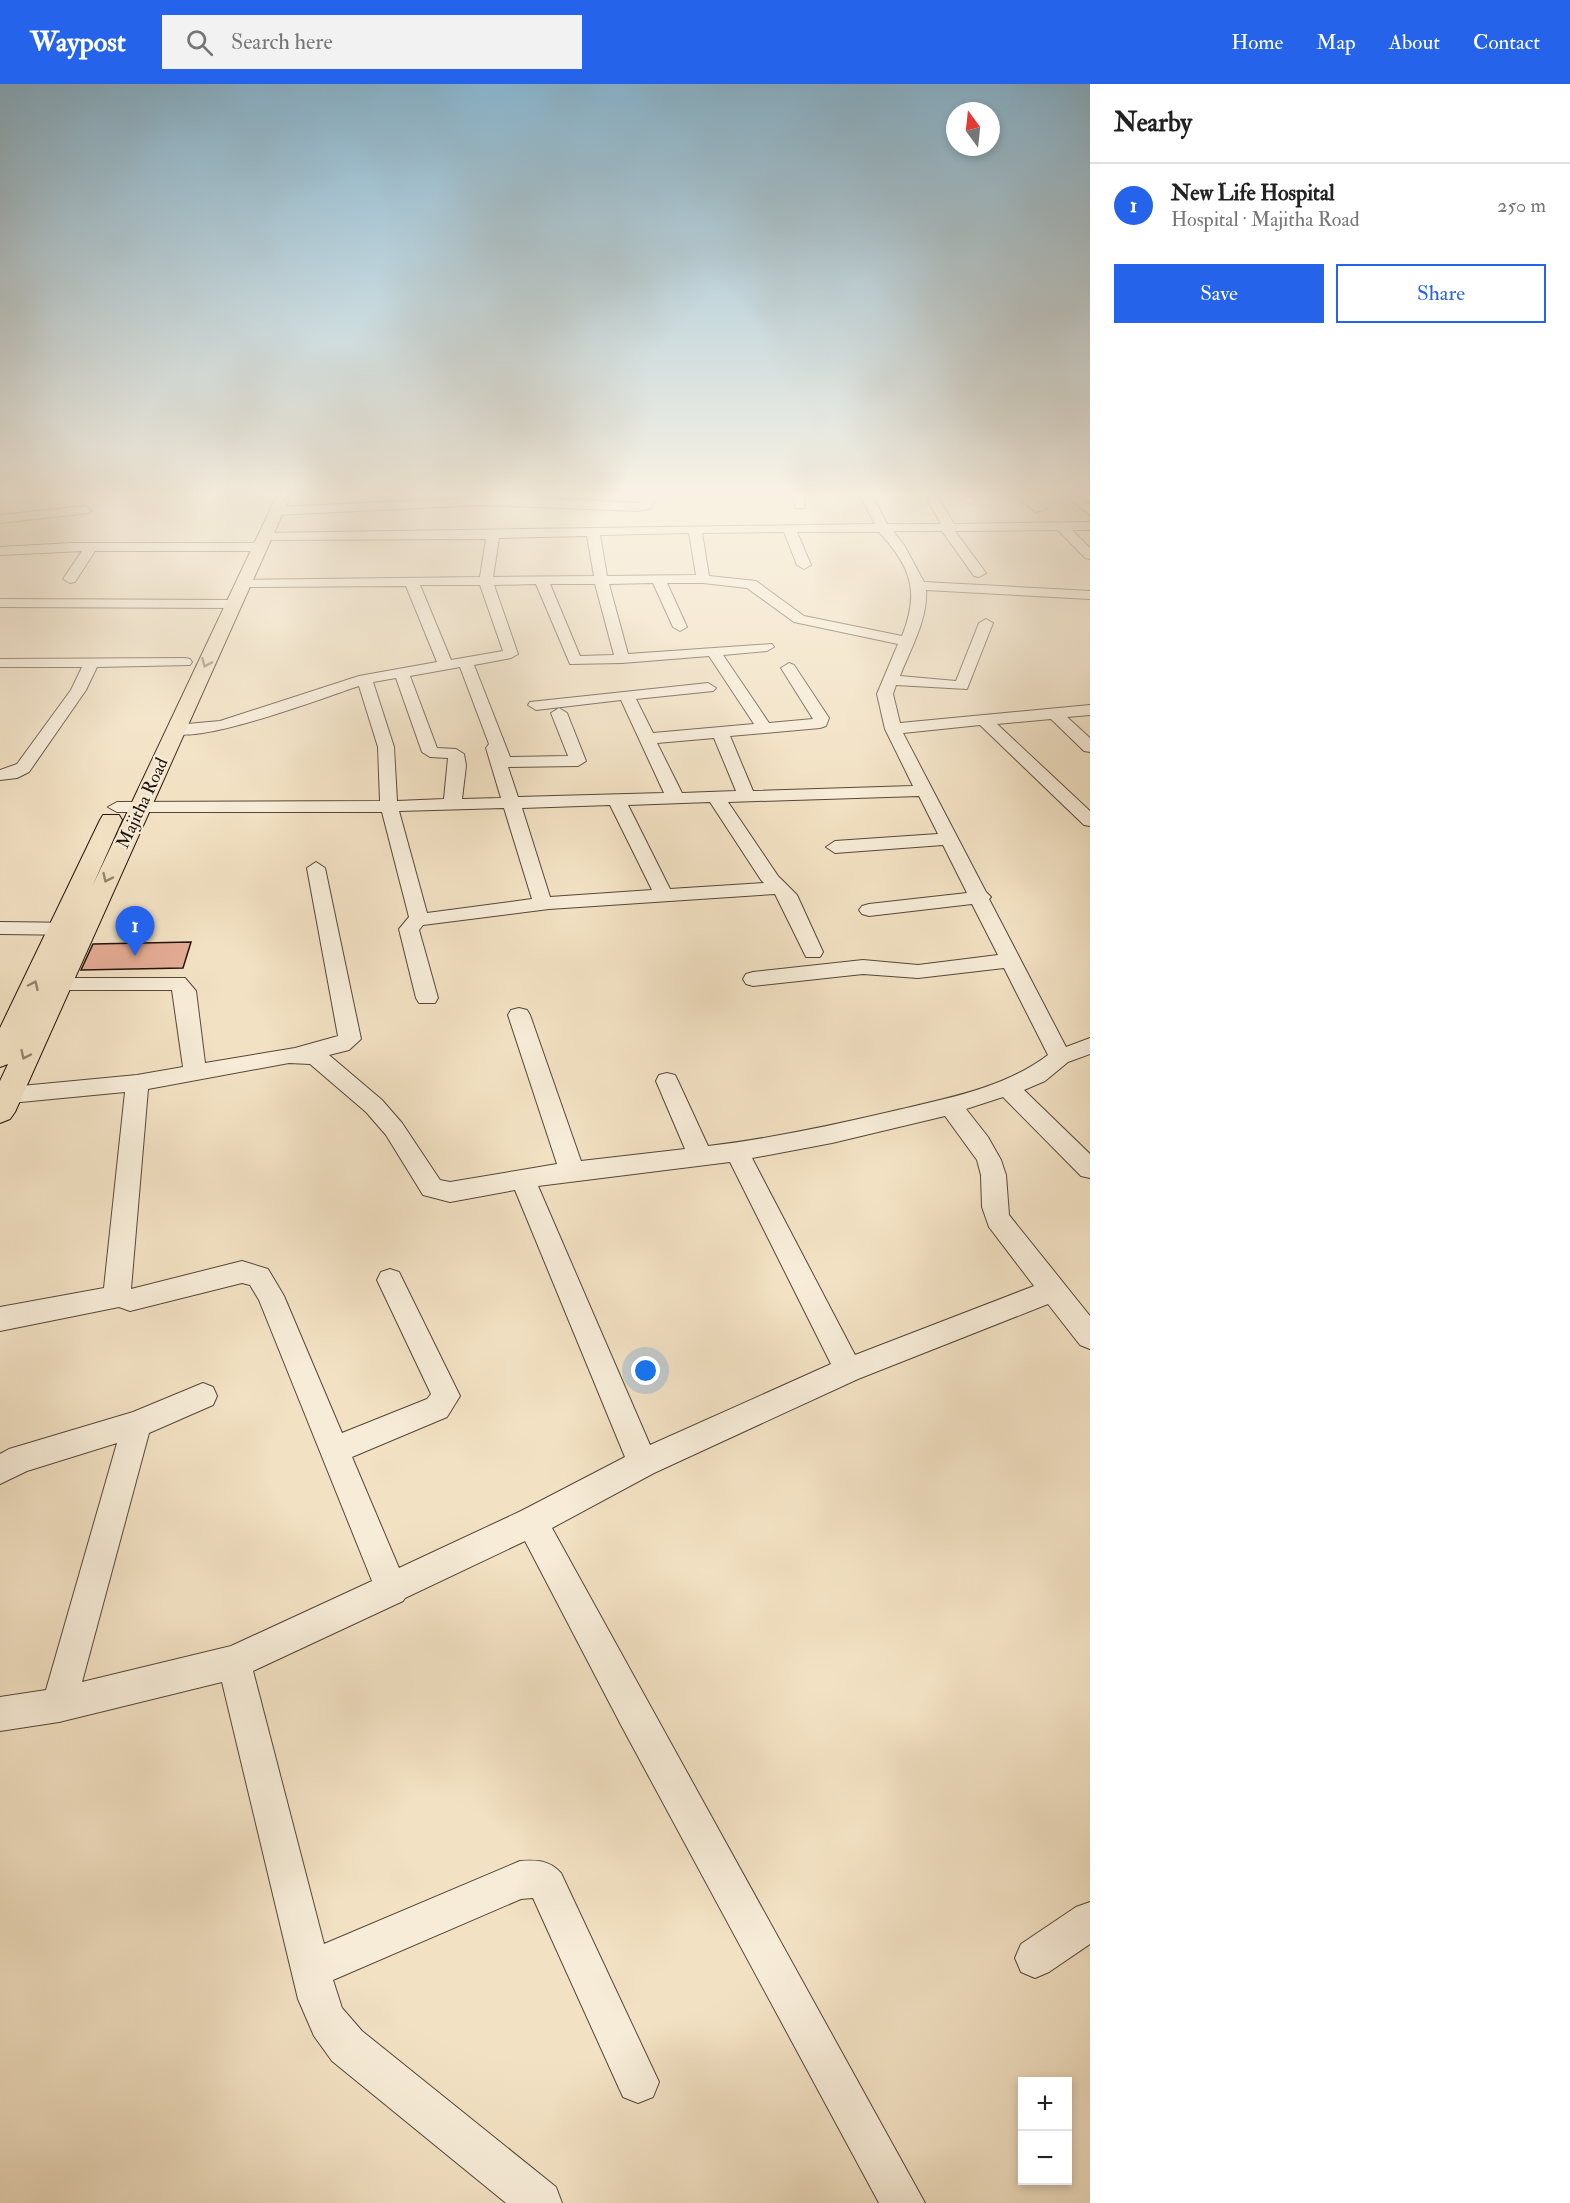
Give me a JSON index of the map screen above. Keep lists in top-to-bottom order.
{
  "streets": {
    "main road": ["Majitha Road"]
  },
  "north": "top",
  "page": {
    "header": "Waypost",
    "search": "Search here",
    "nav": [
      "Home",
      "Map",
      "About",
      "Contact"
    ],
    "heading": "Nearby",
    "list": [
      {
        "mark": "1",
        "name": "New Life Hospital",
        "note": "Hospital · Majitha Road",
        "value": "250 m"
      }
    ],
    "buttons": ["Save", "Share"],
    "pins": "1",
    "map_buttons": ["+", "−"]
  }
}
